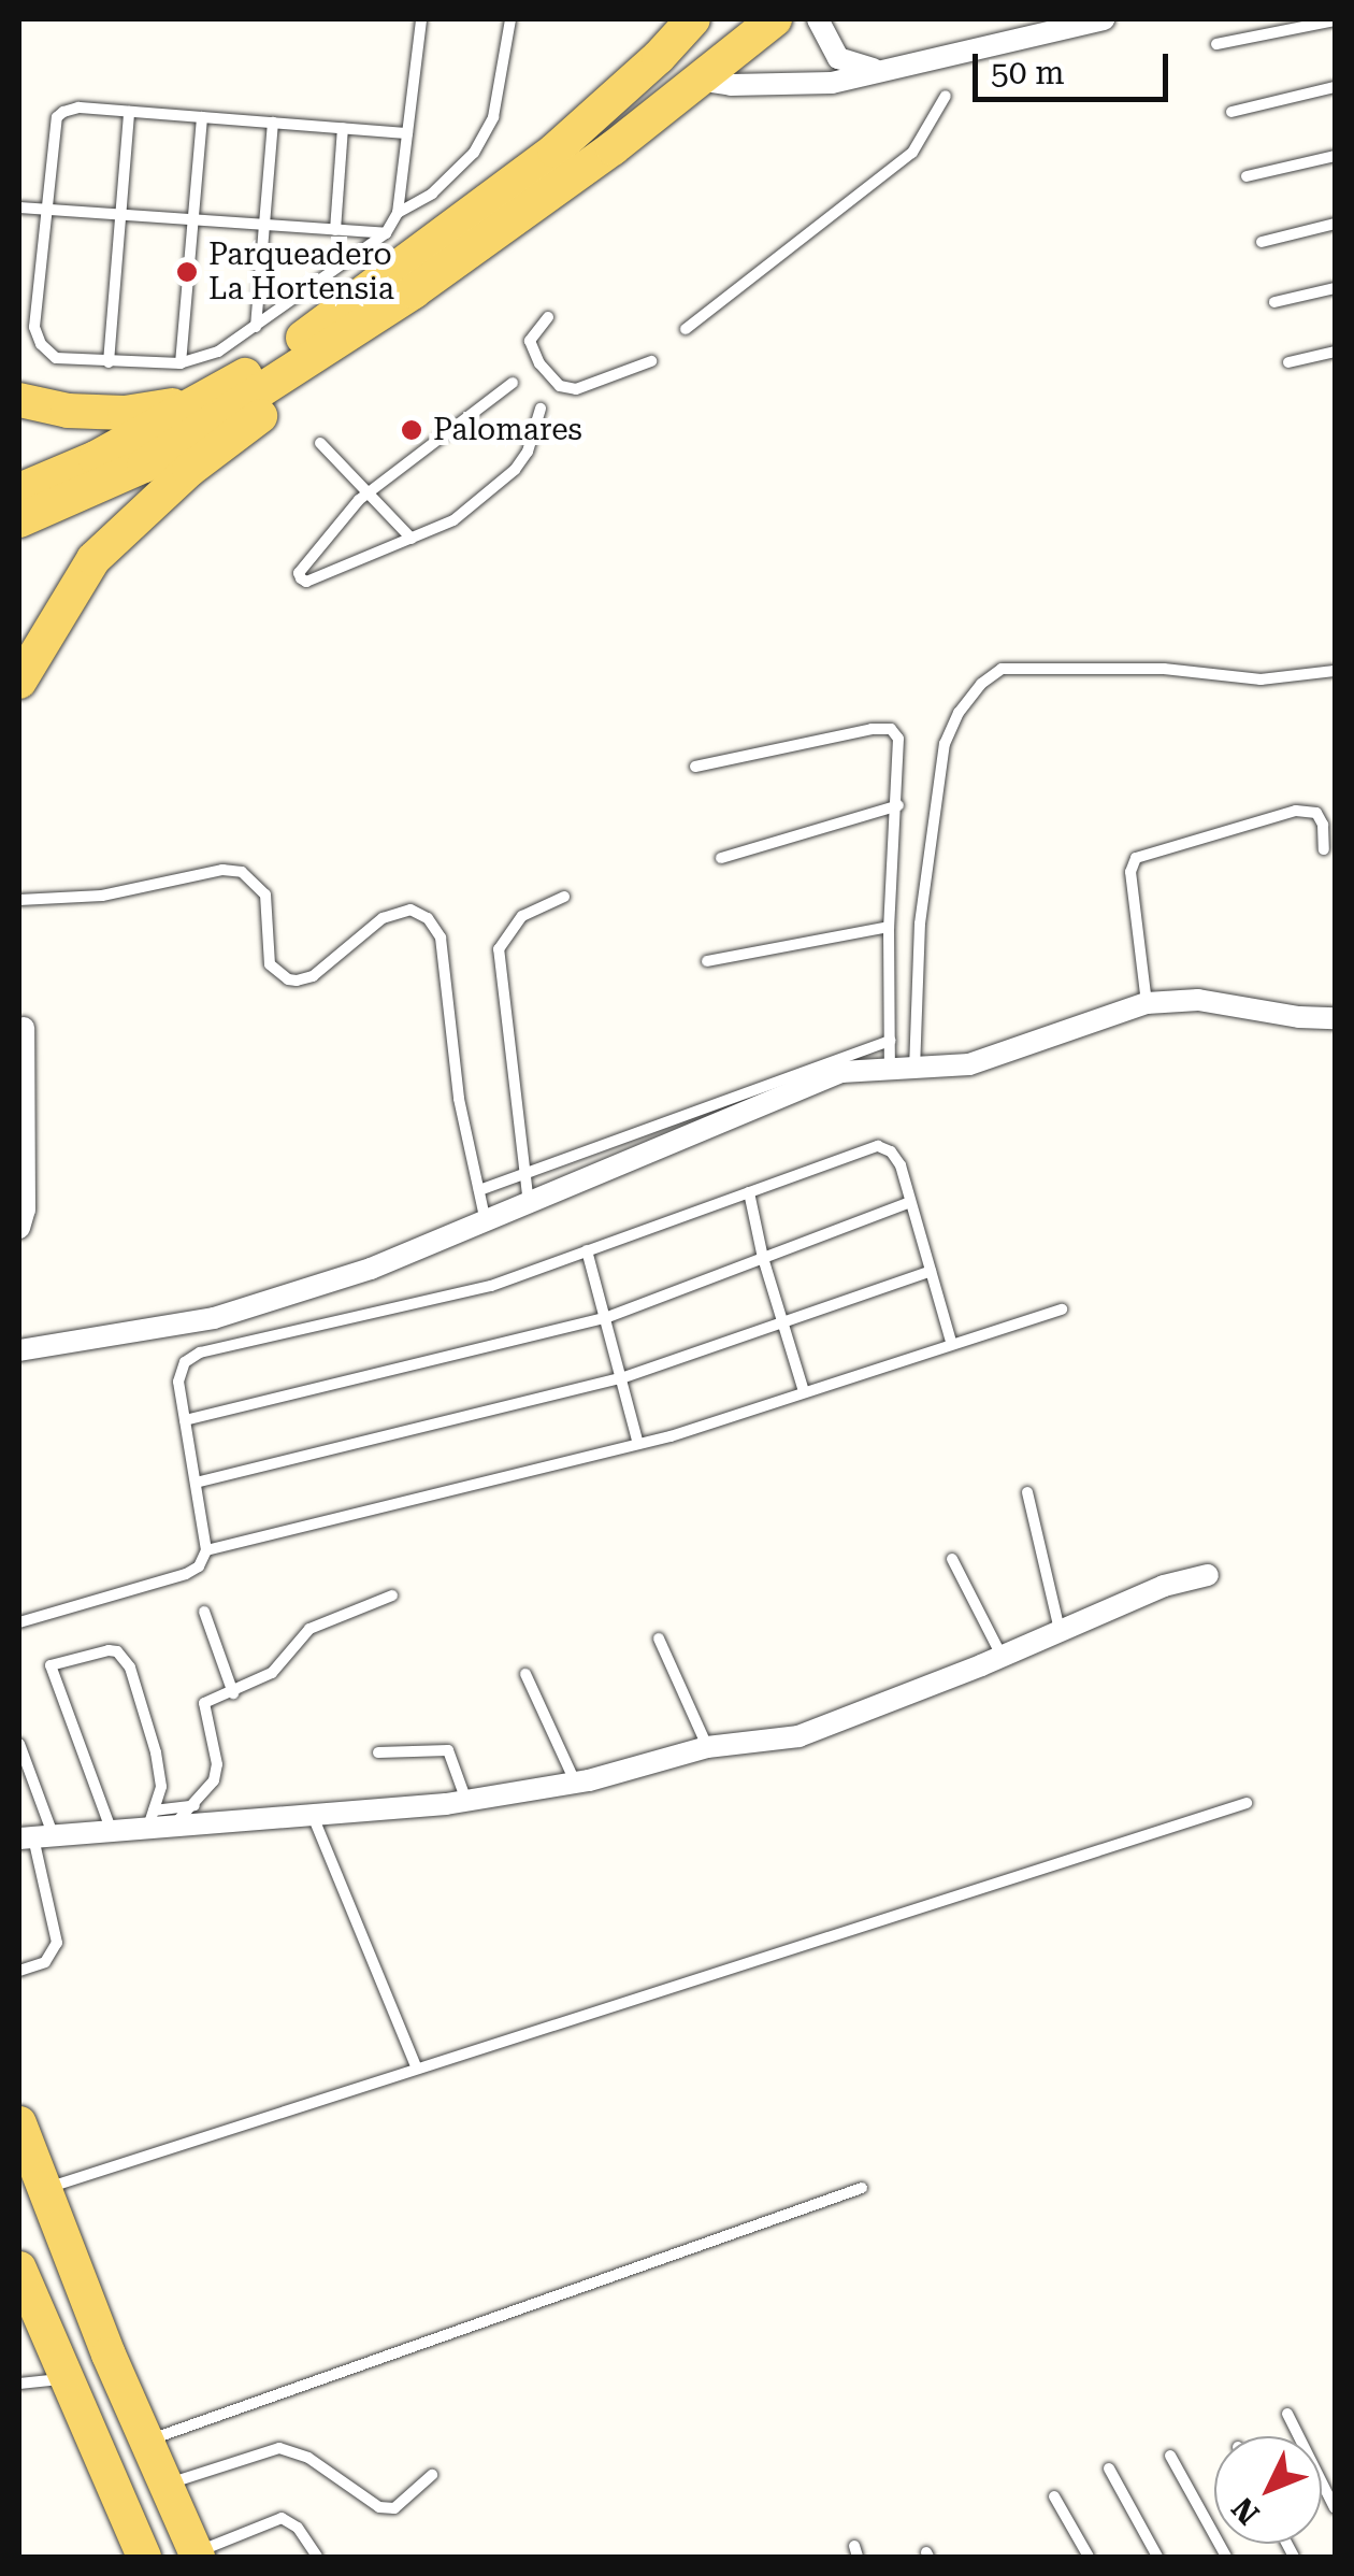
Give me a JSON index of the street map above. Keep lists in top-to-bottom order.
{
  "places": ["Parqueadero La Hortensia", "Palomares"],
  "scale_bar": "50 m",
  "north": "bottom left"
}
